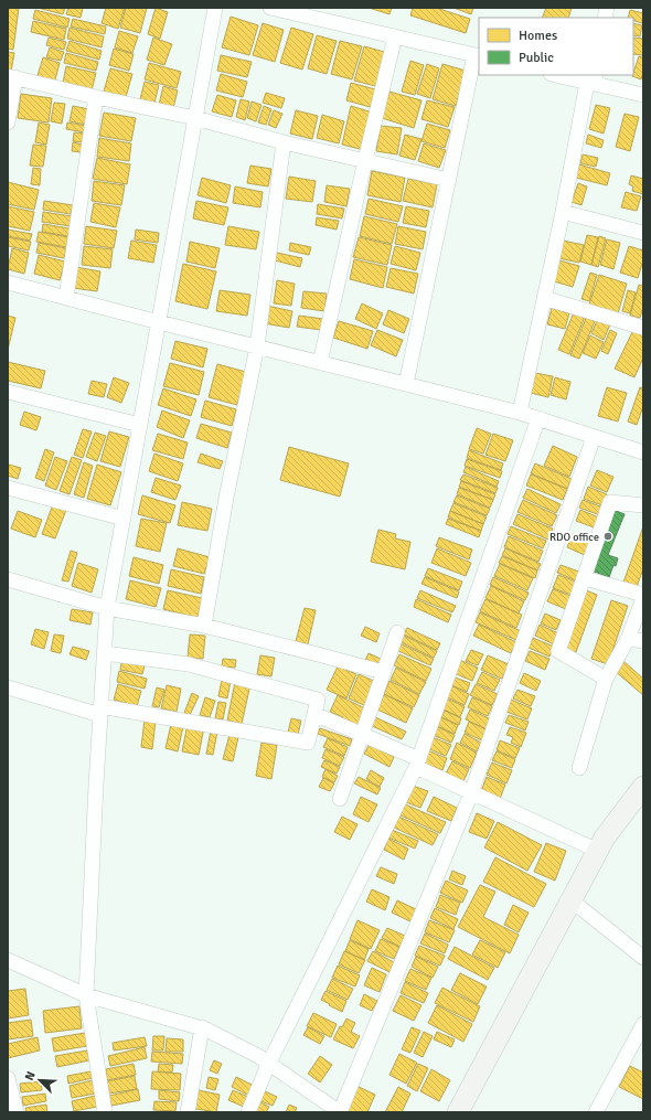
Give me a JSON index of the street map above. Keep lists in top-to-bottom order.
{
  "places": ["RDO office"],
  "legend": ["Homes", "Public"],
  "north": "top left"
}
